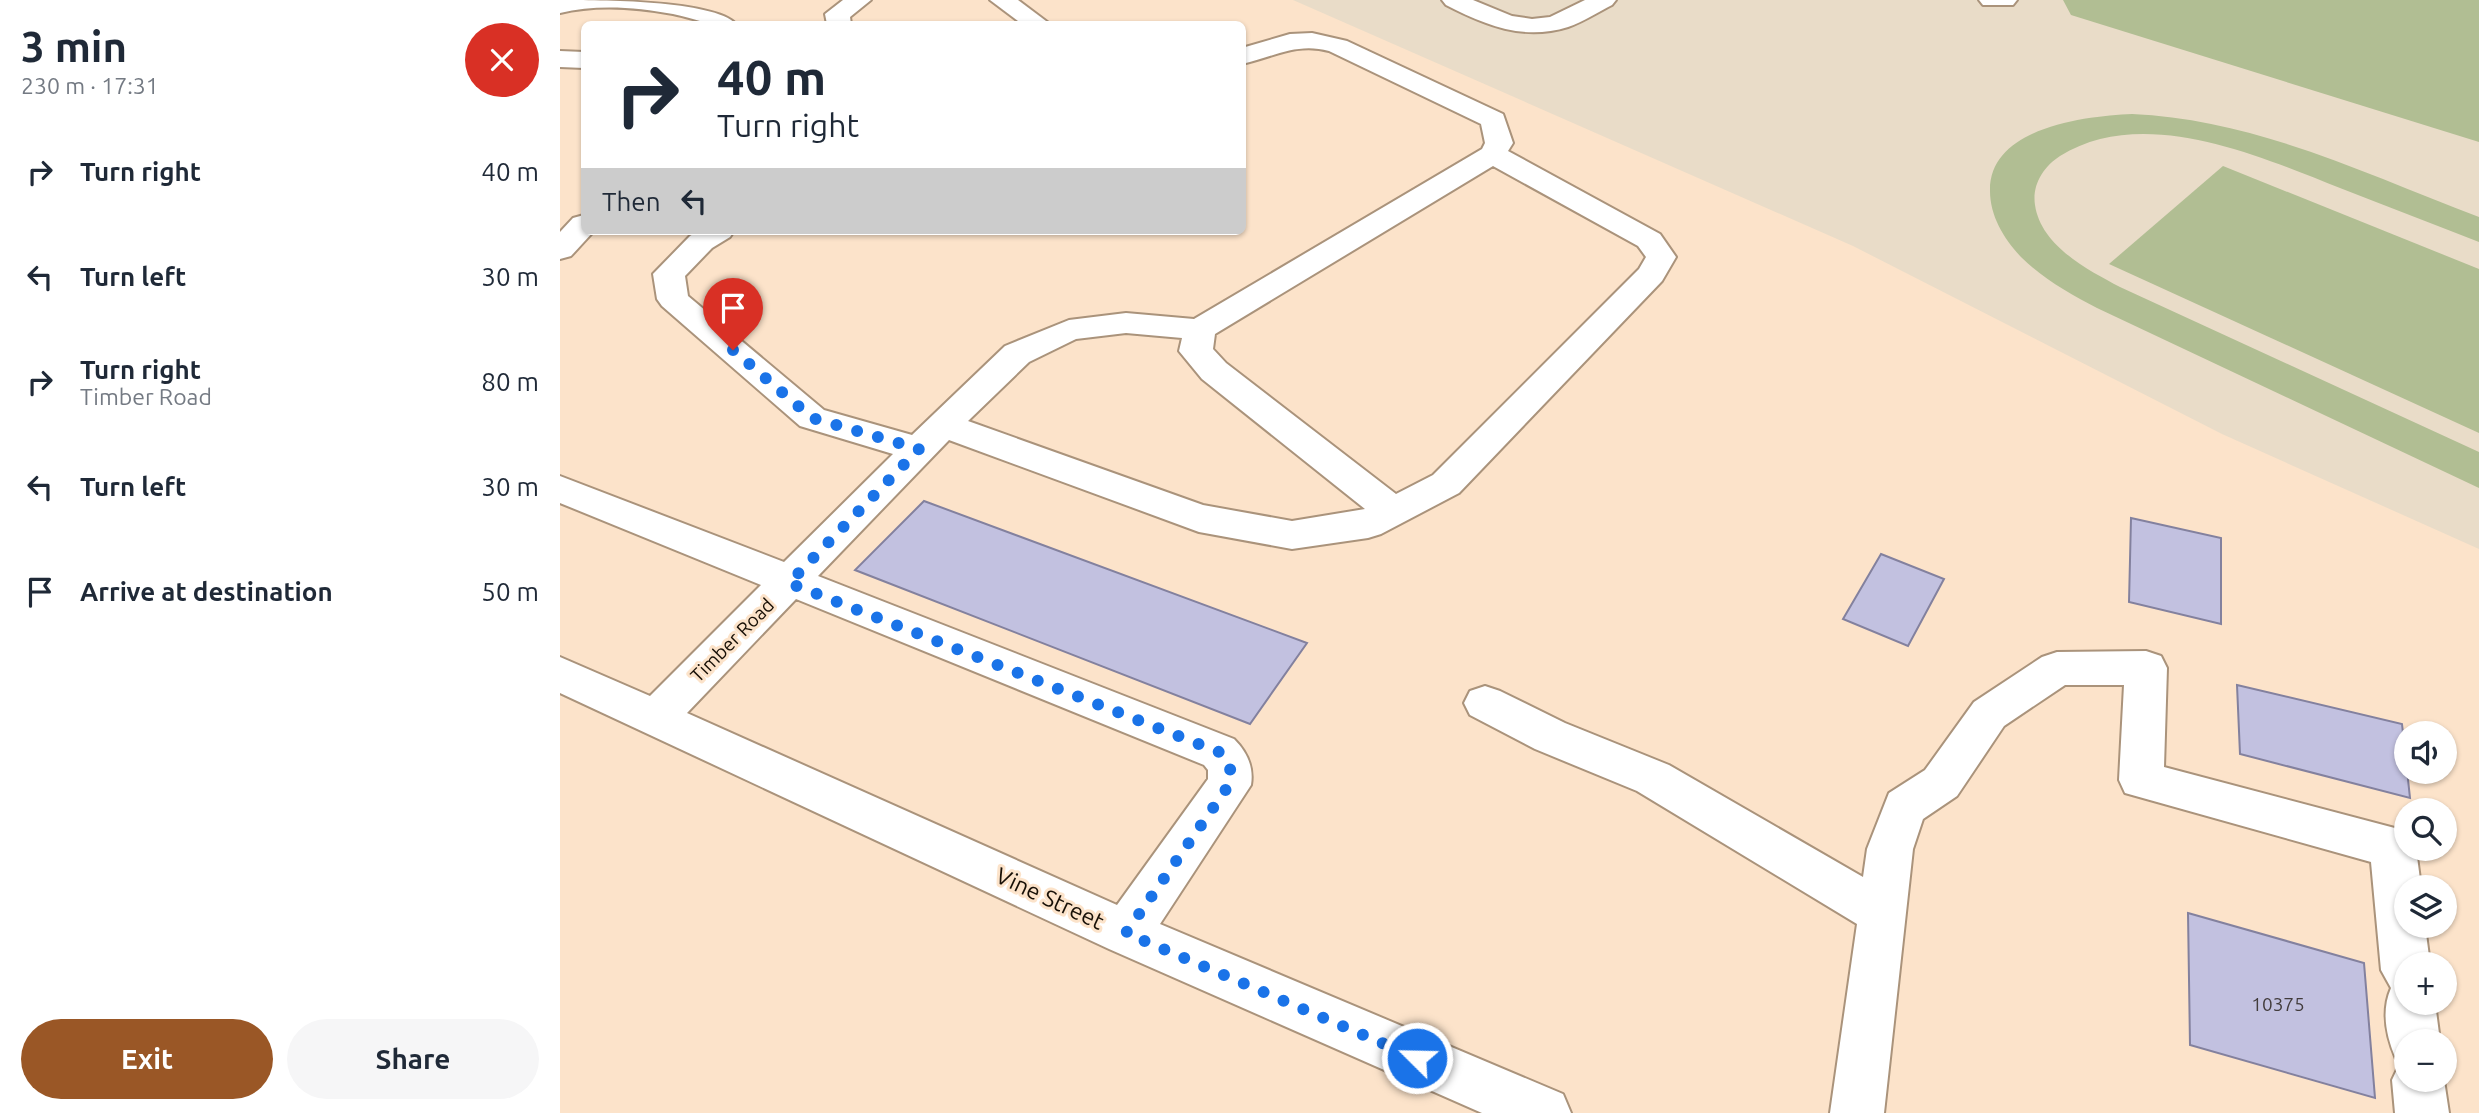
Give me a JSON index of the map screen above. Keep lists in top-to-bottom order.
{
  "streets": {
    "street": ["Timber Road", "Vine Street"]
  },
  "crossings": [
    ["Timber Road", "Vine Street"]
  ],
  "house_numbers": ["10375"],
  "page": {
    "heading": ["3 min", "230 m · 17:31"],
    "turn": ["40 m", "Turn right"],
    "list": [
      {
        "name": "Turn right",
        "value": "40 m"
      },
      {
        "name": "Turn left",
        "value": "30 m"
      },
      {
        "name": "Turn right",
        "note": "Timber Road",
        "value": "80 m"
      },
      {
        "name": "Turn left",
        "value": "30 m"
      },
      {
        "name": "Arrive at destination",
        "value": "50 m"
      }
    ],
    "then": "Then",
    "map_buttons": ["+", "−"],
    "buttons": ["Exit", "Share"]
  }
}
